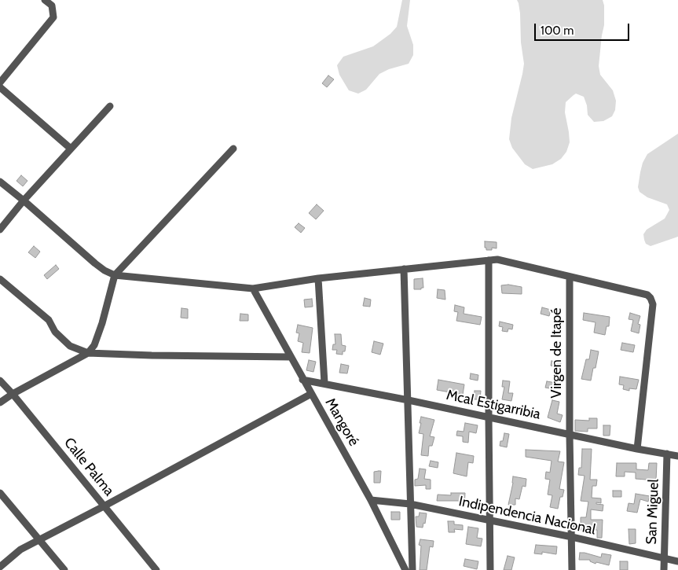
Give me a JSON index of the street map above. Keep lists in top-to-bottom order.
{
  "streets": {
    "street": [
      "Virgen de Itapé",
      "Mcal Estigarribia",
      "Mangoré",
      "Calle Palma",
      "San Miguel",
      "Indipendencia Nacional"
    ]
  },
  "crossings": [
    ["Virgen de Itapé", "Mcal Estigarribia"],
    ["Virgen de Itapé", "Indipendencia Nacional"],
    ["Mcal Estigarribia", "Mangoré"],
    ["Mcal Estigarribia", "San Miguel"],
    ["Mangoré", "Indipendencia Nacional"],
    ["San Miguel", "Indipendencia Nacional"]
  ],
  "scale_bar": "100 m"
}
